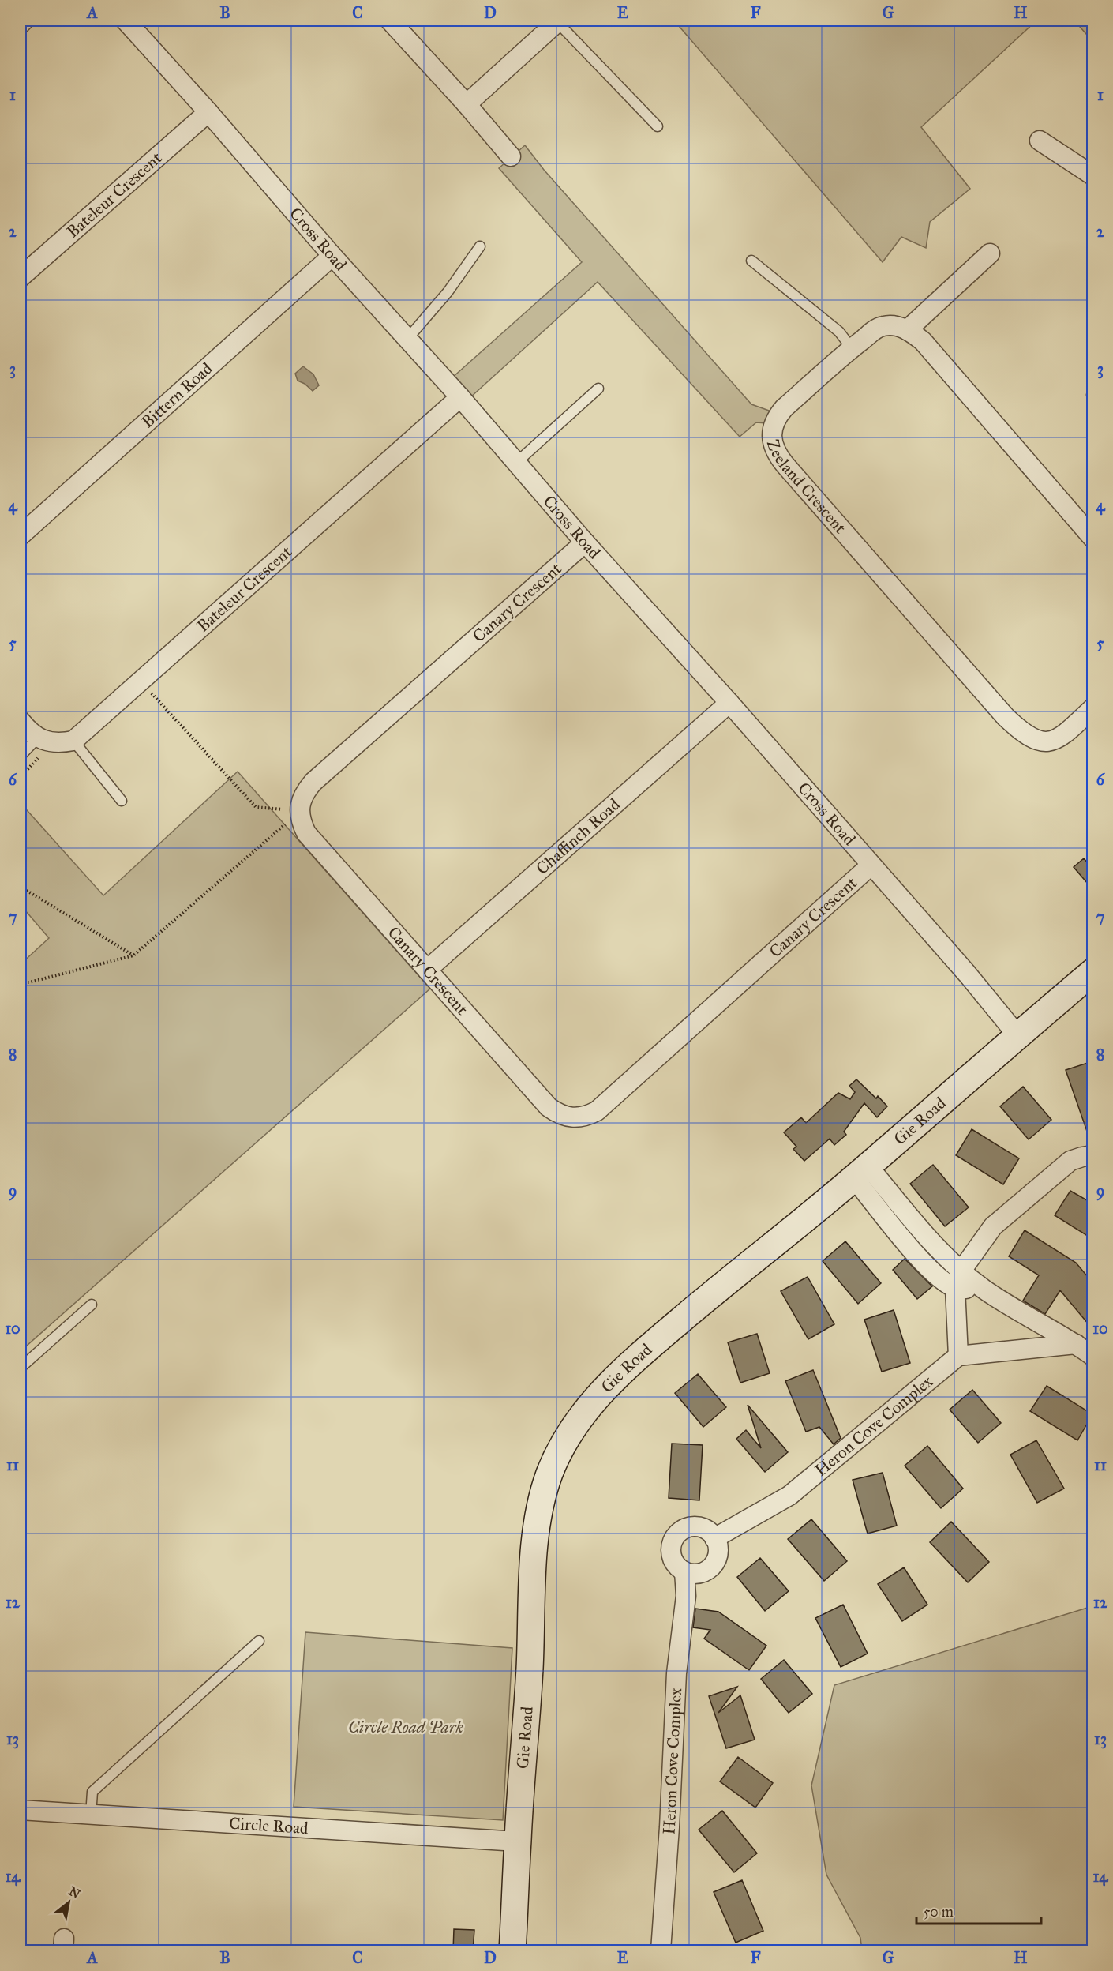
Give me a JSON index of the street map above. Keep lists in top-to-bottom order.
{
  "streets": {
    "street": [
      "Bateleur Crescent",
      "Cross Road",
      "Bittern Road",
      "Zeeland Crescent",
      "Canary Crescent",
      "Chaffinch Road",
      "Gie Road",
      "Heron Cove Complex",
      "Circle Road"
    ]
  },
  "crossings": [
    ["Bateleur Crescent", "Cross Road"],
    ["Cross Road", "Bittern Road"],
    ["Cross Road", "Canary Crescent"],
    ["Cross Road", "Chaffinch Road"],
    ["Cross Road", "Gie Road"],
    ["Canary Crescent", "Chaffinch Road"],
    ["Gie Road", "Circle Road"]
  ],
  "parks": ["Circle Road Park"],
  "scale_bar": "50 m",
  "north": "top right",
  "grid": {
    "columns": [
      "A",
      "B",
      "C",
      "D",
      "E",
      "F",
      "G",
      "H"
    ],
    "rows": [
      "1",
      "2",
      "3",
      "4",
      "5",
      "6",
      "7",
      "8",
      "9",
      "10",
      "11",
      "12",
      "13",
      "14"
    ]
  }
}
